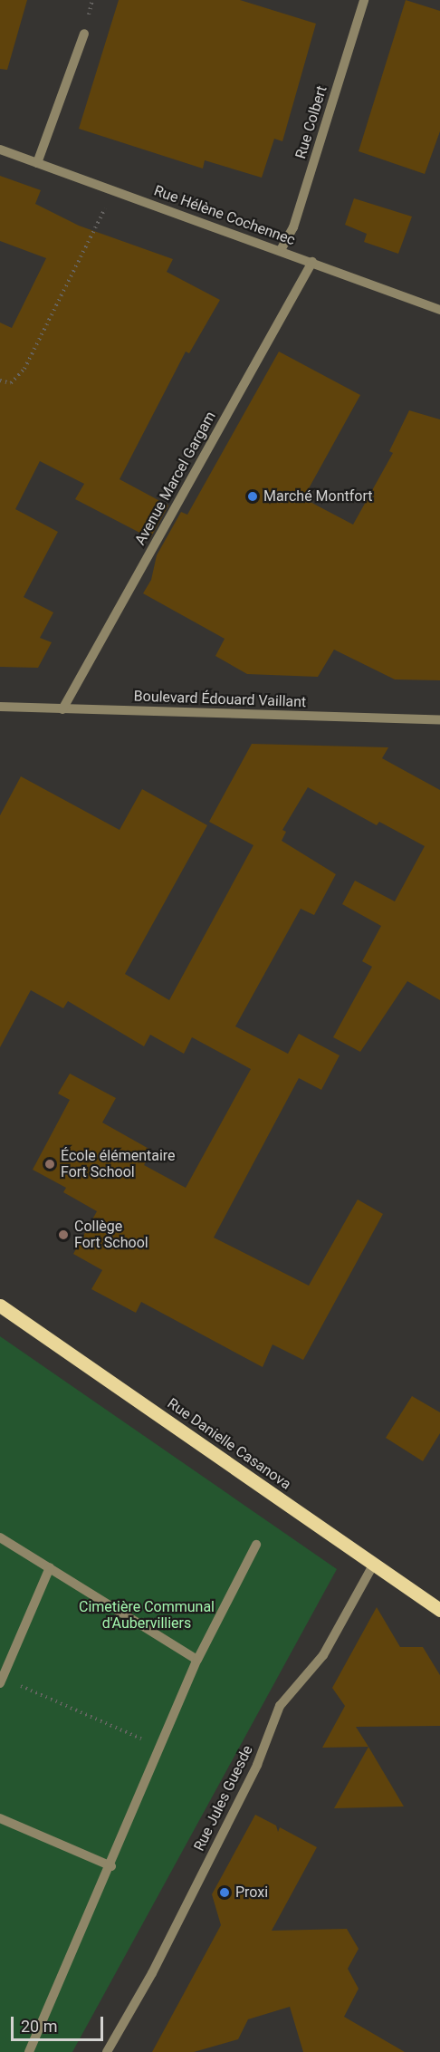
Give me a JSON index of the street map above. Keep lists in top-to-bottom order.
{
  "streets": {
    "main road": ["Rue Danielle Casanova"],
    "street": [
      "Rue Colbert",
      "Rue Hélène Cochennec",
      "Avenue Marcel Gargam",
      "Boulevard Édouard Vaillant",
      "Rue Jules Guesde"
    ]
  },
  "crossings": [
    ["Rue Colbert", "Rue Hélène Cochennec"],
    ["Rue Hélène Cochennec", "Avenue Marcel Gargam"],
    ["Avenue Marcel Gargam", "Boulevard Édouard Vaillant"],
    ["Rue Danielle Casanova", "Rue Jules Guesde"]
  ],
  "parks": ["Cimetière Communal d'Aubervilliers"],
  "places": [
    "Marché Montfort",
    "École élémentaire Fort School",
    "Collège Fort School",
    "Proxi"
  ],
  "scale_bar": "20 m"
}
